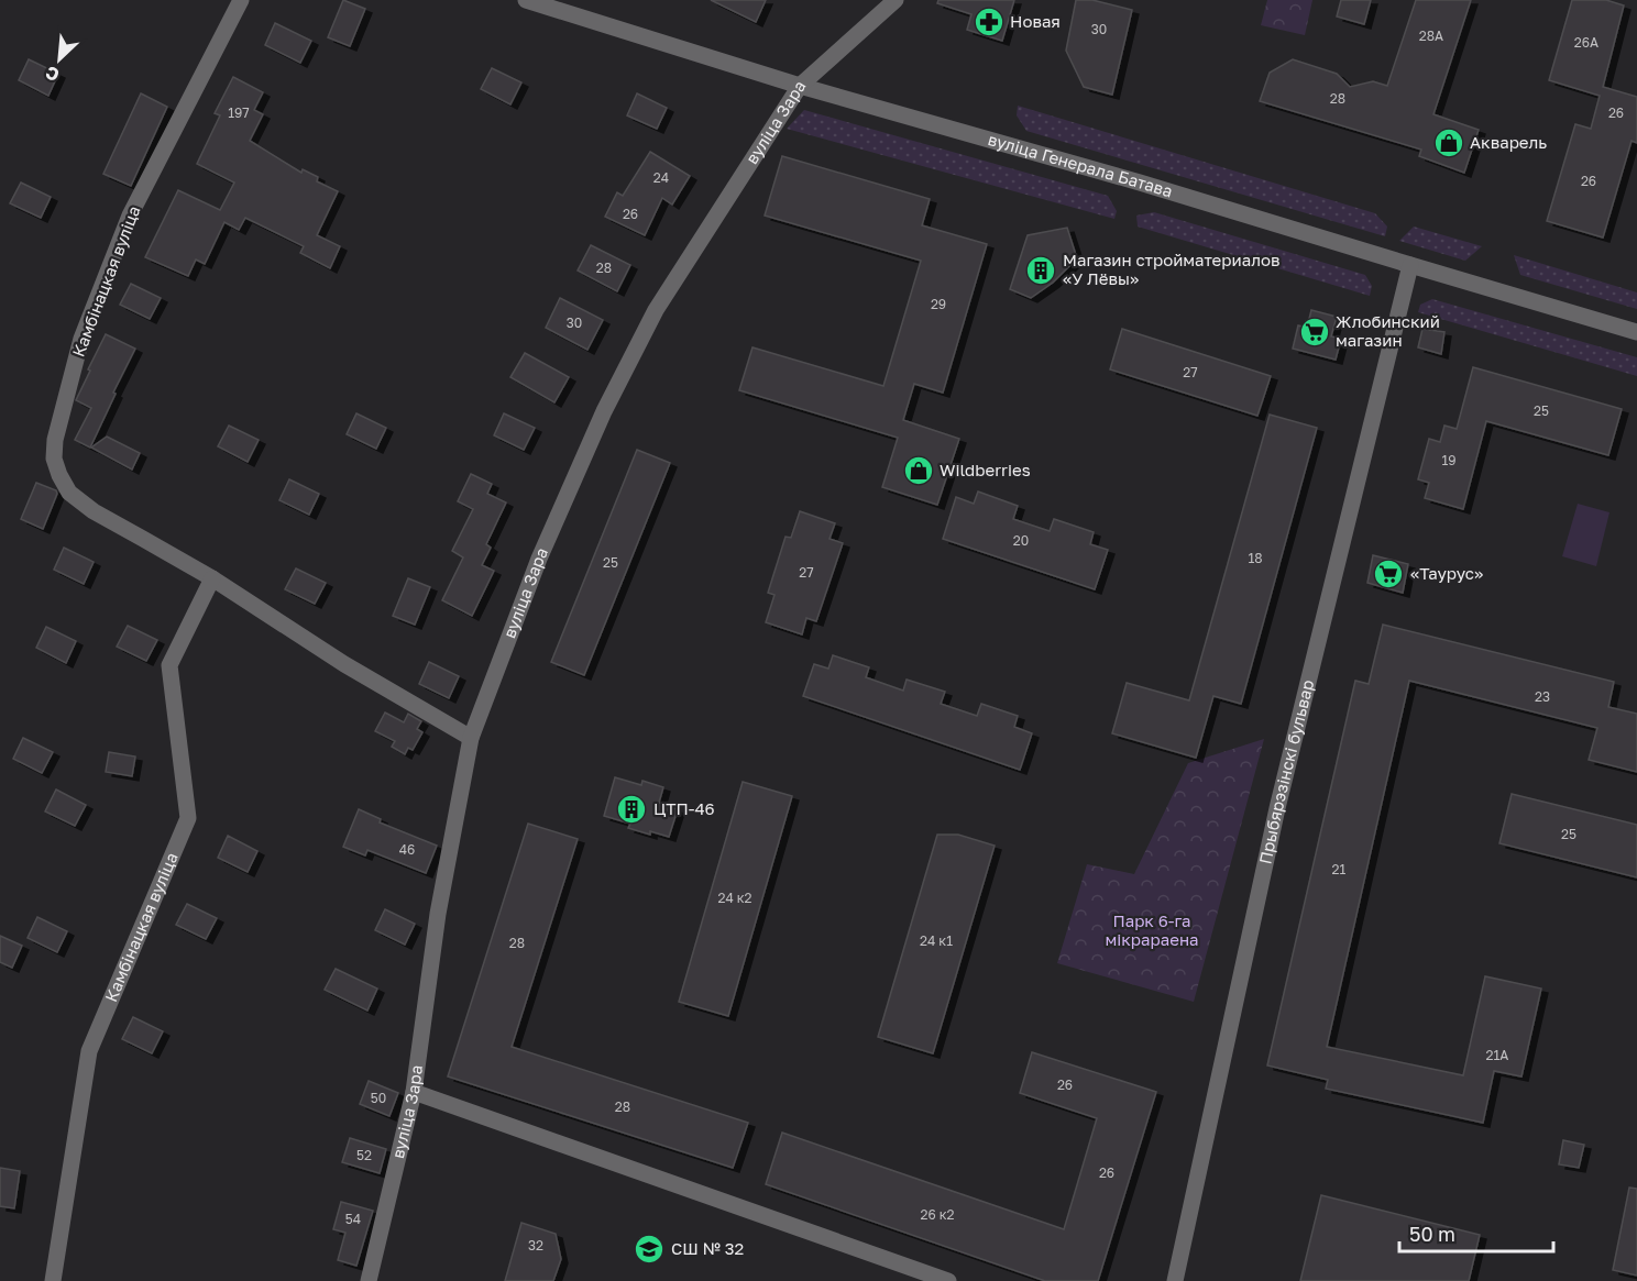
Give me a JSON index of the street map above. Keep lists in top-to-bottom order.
{
  "streets": {
    "street": [
      "вуліца Зара",
      "вуліца Генерала Батава",
      "Камбінацкая вуліца",
      "Прыбярэзінскі бульвар"
    ]
  },
  "crossings": [
    ["вуліца Зара", "вуліца Генерала Батава"],
    ["вуліца Зара", "Камбінацкая вуліца"],
    ["вуліца Генерала Батава", "Прыбярэзінскі бульвар"]
  ],
  "parks": ["Парк 6-га мікрараена"],
  "places": {
    "pharmacy": ["Новая"],
    "shop": ["Акварель", "Wildberries"],
    "building": ["Магазин стройматериалов «У Лёвы»", "ЦТП-46"],
    "supermarket": ["Жлобинский магазин", "«Таурус»"],
    "school or university": ["СШ № 32"]
  },
  "house_numbers": [
    "30",
    "28А",
    "26А",
    "28",
    "197",
    "26",
    "24",
    "26",
    "26",
    "28",
    "29",
    "30",
    "27",
    "25",
    "19",
    "20",
    "18",
    "25",
    "27",
    "23",
    "25",
    "46",
    "21",
    "24 к2",
    "24 к1",
    "28",
    "21А",
    "26",
    "50",
    "28",
    "52",
    "26",
    "26 к2",
    "54",
    "32"
  ],
  "scale_bar": "50 m",
  "north": "bottom left"
}
